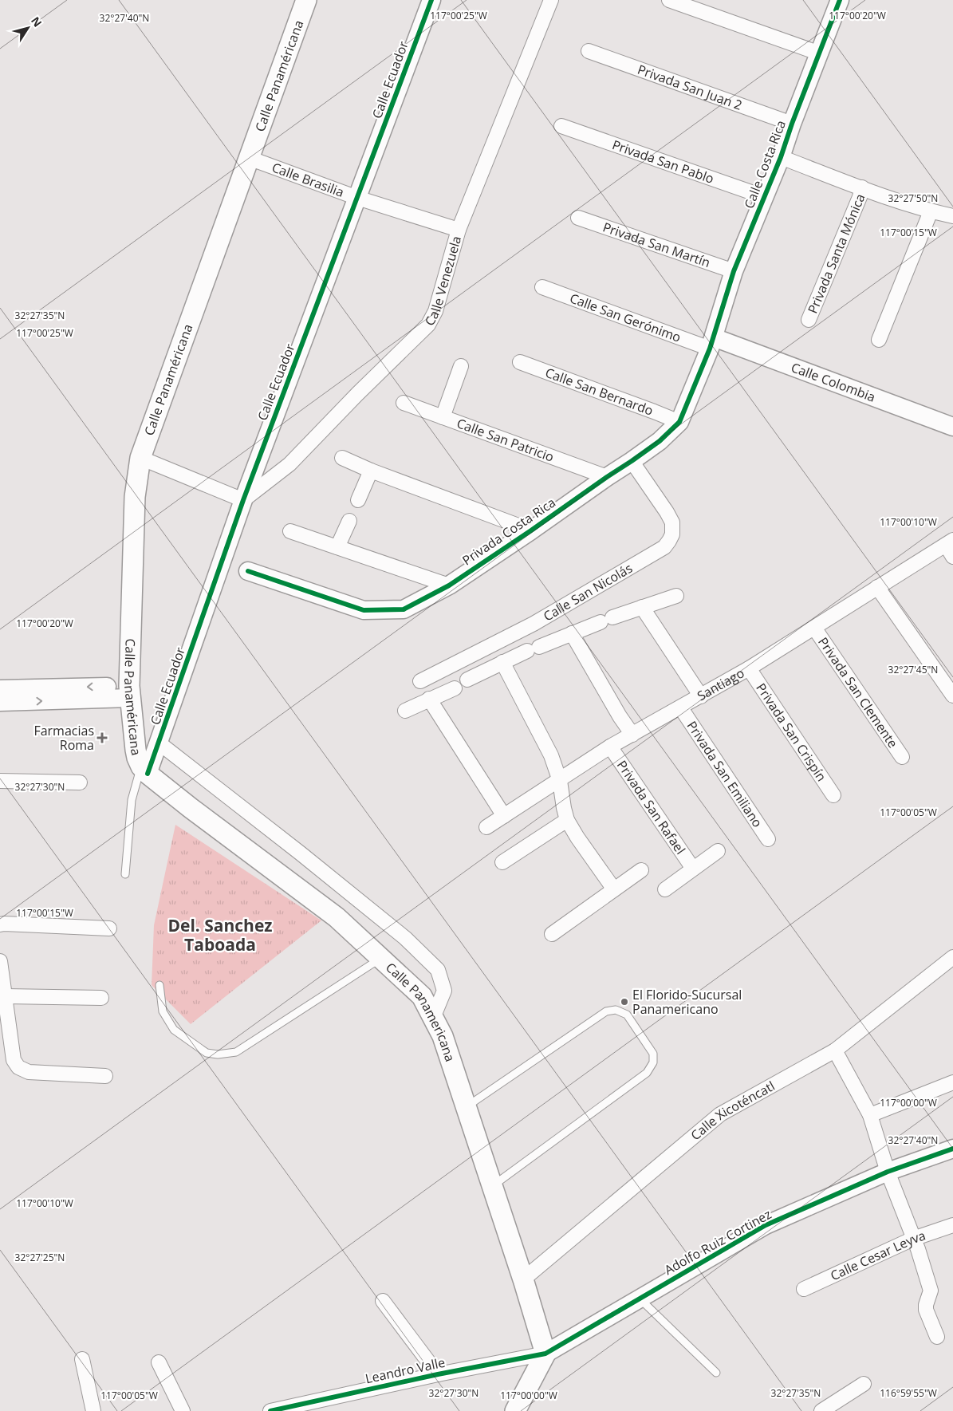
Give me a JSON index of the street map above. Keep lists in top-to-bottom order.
{
  "streets": {
    "main road": ["Calle Panaméricana", "Calle Panamericana"],
    "street": [
      "Calle Ecuador",
      "Privada San Juan 2",
      "Privada San Pablo",
      "Calle Costa Rica",
      "Calle Brasilia",
      "Privada San Martín",
      "Privada Santa Mónica",
      "Calle Venezuela",
      "Calle San Gerónimo",
      "Calle Colombia",
      "Calle San Bernardo",
      "Calle San Patricio",
      "Privada Costa Rica",
      "Calle San Nicolás",
      "Santiago",
      "Privada San Clemente",
      "Privada San Crispín",
      "Privada San Emiliano",
      "Privada San Rafael",
      "Calle Xicoténcatl",
      "Adolfo Ruiz Cortinez",
      "Calle Cesar Leyva",
      "Leandro Valle"
    ]
  },
  "crossings": [
    ["Calle Panaméricana", "Calle Ecuador"],
    ["Calle Panaméricana", "Calle Brasilia"],
    ["Calle Panaméricana", "Calle Panamericana"],
    ["Calle Ecuador", "Calle Brasilia"],
    ["Calle Ecuador", "Calle Venezuela"],
    ["Calle Ecuador", "Calle Panamericana"],
    ["Privada San Juan 2", "Calle Costa Rica"],
    ["Privada San Pablo", "Calle Costa Rica"],
    ["Calle Costa Rica", "Privada San Martín"],
    ["Calle Costa Rica", "Calle San Gerónimo"],
    ["Calle Costa Rica", "Calle Colombia"],
    ["Calle Costa Rica", "Privada Costa Rica"],
    ["Calle Brasilia", "Calle Venezuela"],
    ["Calle San Gerónimo", "Calle Colombia"],
    ["Calle San Gerónimo", "Privada Costa Rica"],
    ["Calle Colombia", "Privada Costa Rica"],
    ["Calle San Bernardo", "Privada Costa Rica"],
    ["Calle San Patricio", "Privada Costa Rica"],
    ["Privada Costa Rica", "Calle San Nicolás"],
    ["Santiago", "Privada San Clemente"],
    ["Santiago", "Privada San Crispín"],
    ["Santiago", "Privada San Emiliano"],
    ["Santiago", "Privada San Rafael"],
    ["Calle Panamericana", "Calle Xicoténcatl"],
    ["Calle Panamericana", "Adolfo Ruiz Cortinez"],
    ["Calle Panamericana", "Leandro Valle"],
    ["Adolfo Ruiz Cortinez", "Leandro Valle"]
  ],
  "districts": ["Del. Sanchez Taboada"],
  "places": {
    "health": ["Farmacias Roma"],
    "other": ["El Florido-Sucursal Panamericano"]
  },
  "north": "top right",
  "coordinates": [
    "117°00'25\"W",
    "117°00'20\"W",
    "32°27'40\"N",
    "32°27'50\"N",
    "117°00'15\"W",
    "32°27'35\"N",
    "117°00'10\"W",
    "32°27'45\"N",
    "32°27'30\"N",
    "117°00'05\"W",
    "117°00'00\"W",
    "32°27'25\"N",
    "116°59'55\"W"
  ]
}
